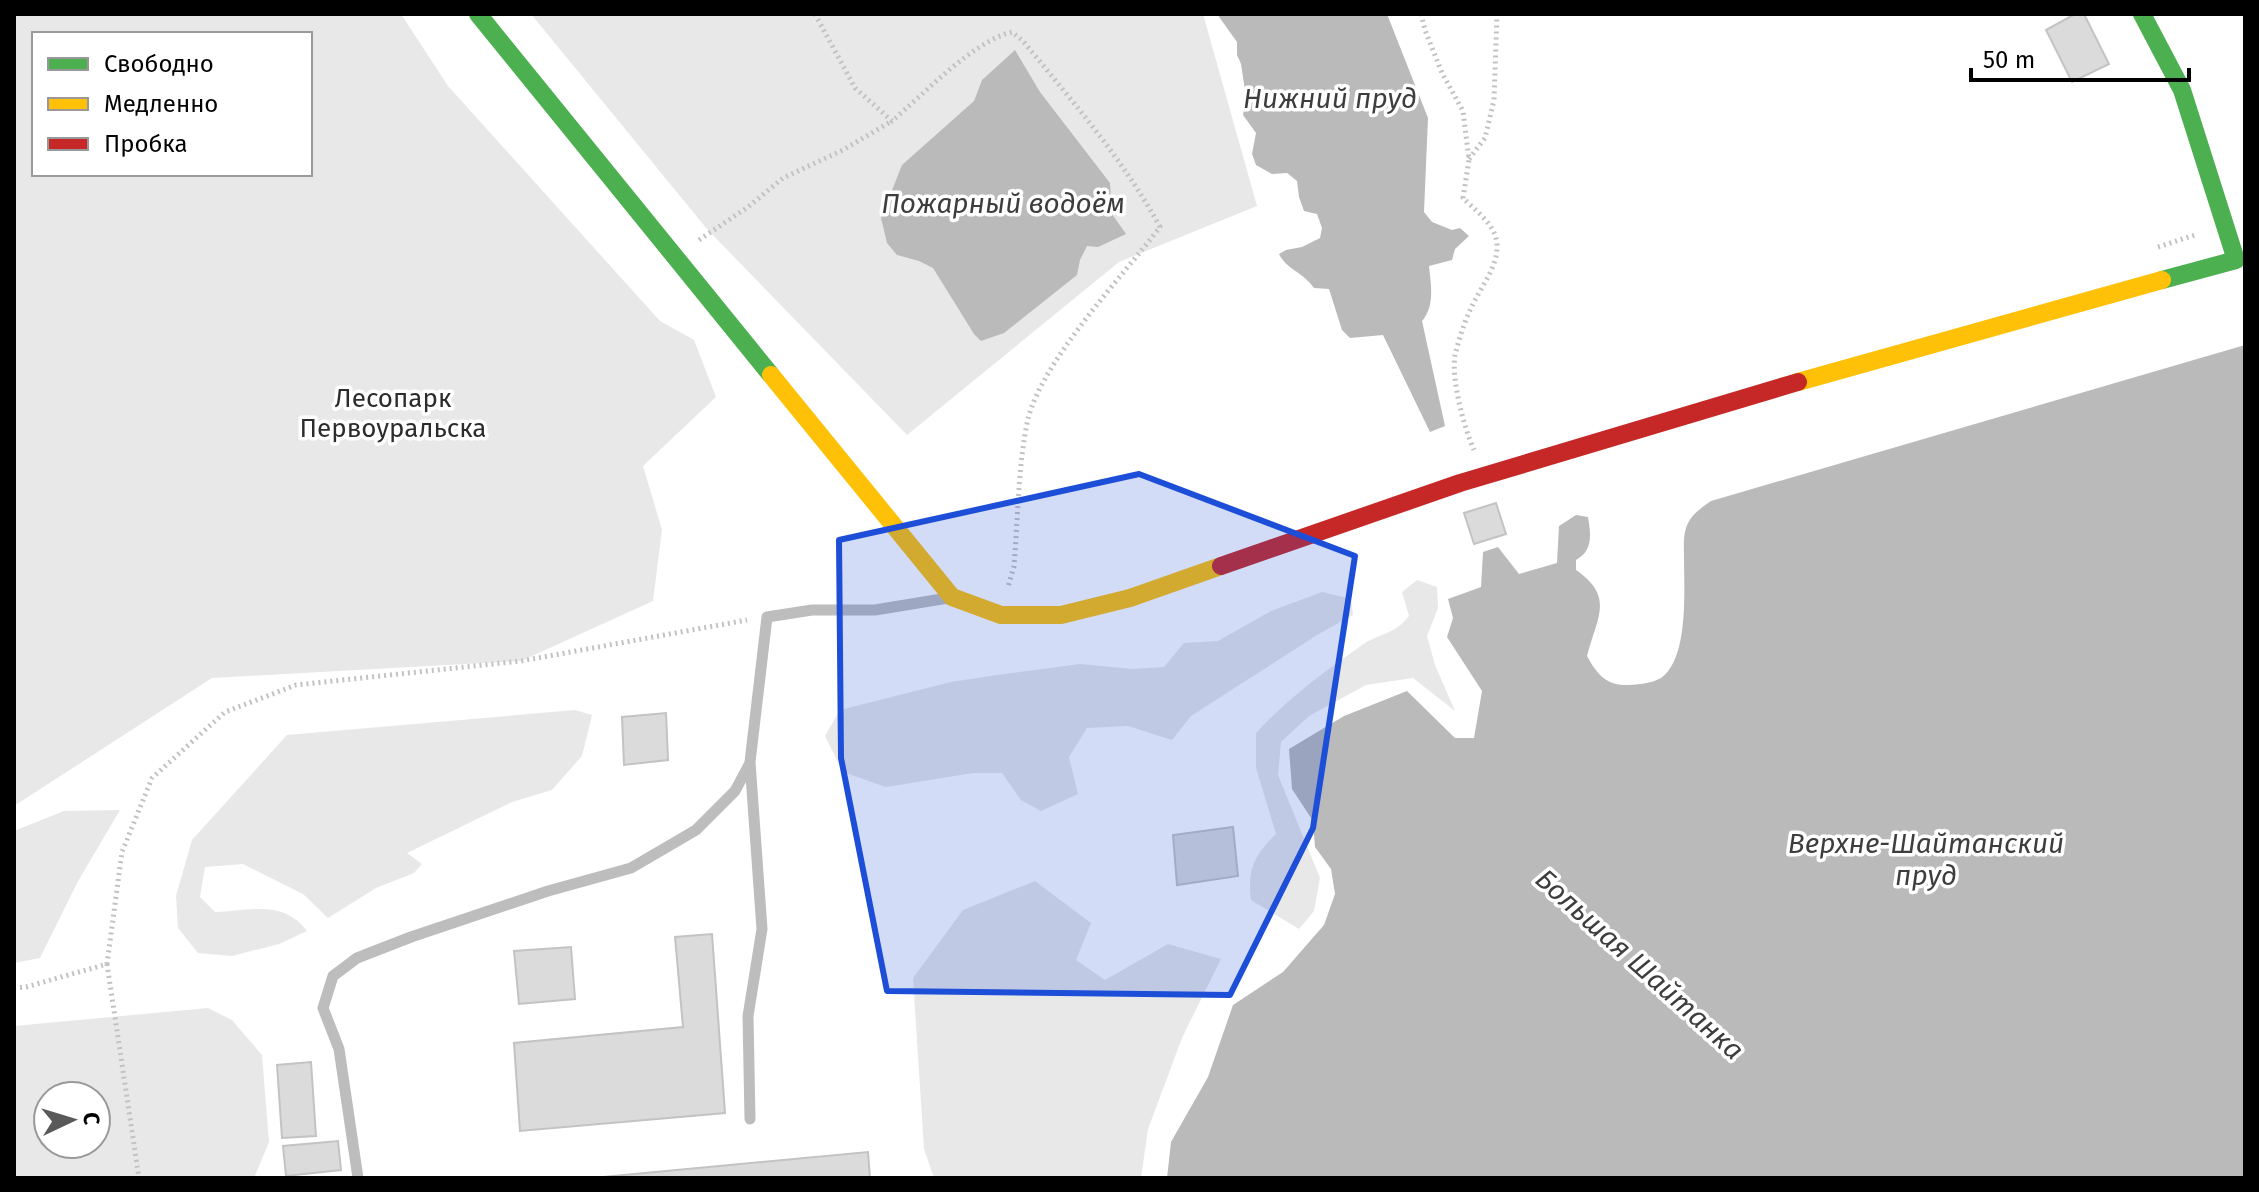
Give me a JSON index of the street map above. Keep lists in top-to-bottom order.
{
  "water": [
    "Нижний пруд",
    "Пожарный водоём",
    "Верхне-Шайтанский пруд",
    "Большая Шайтанка"
  ],
  "parks": ["Лесопарк Первоуральска"],
  "legend": ["Свободно", "Медленно", "Пробка"],
  "scale_bar": "50 m",
  "north": "right"
}
